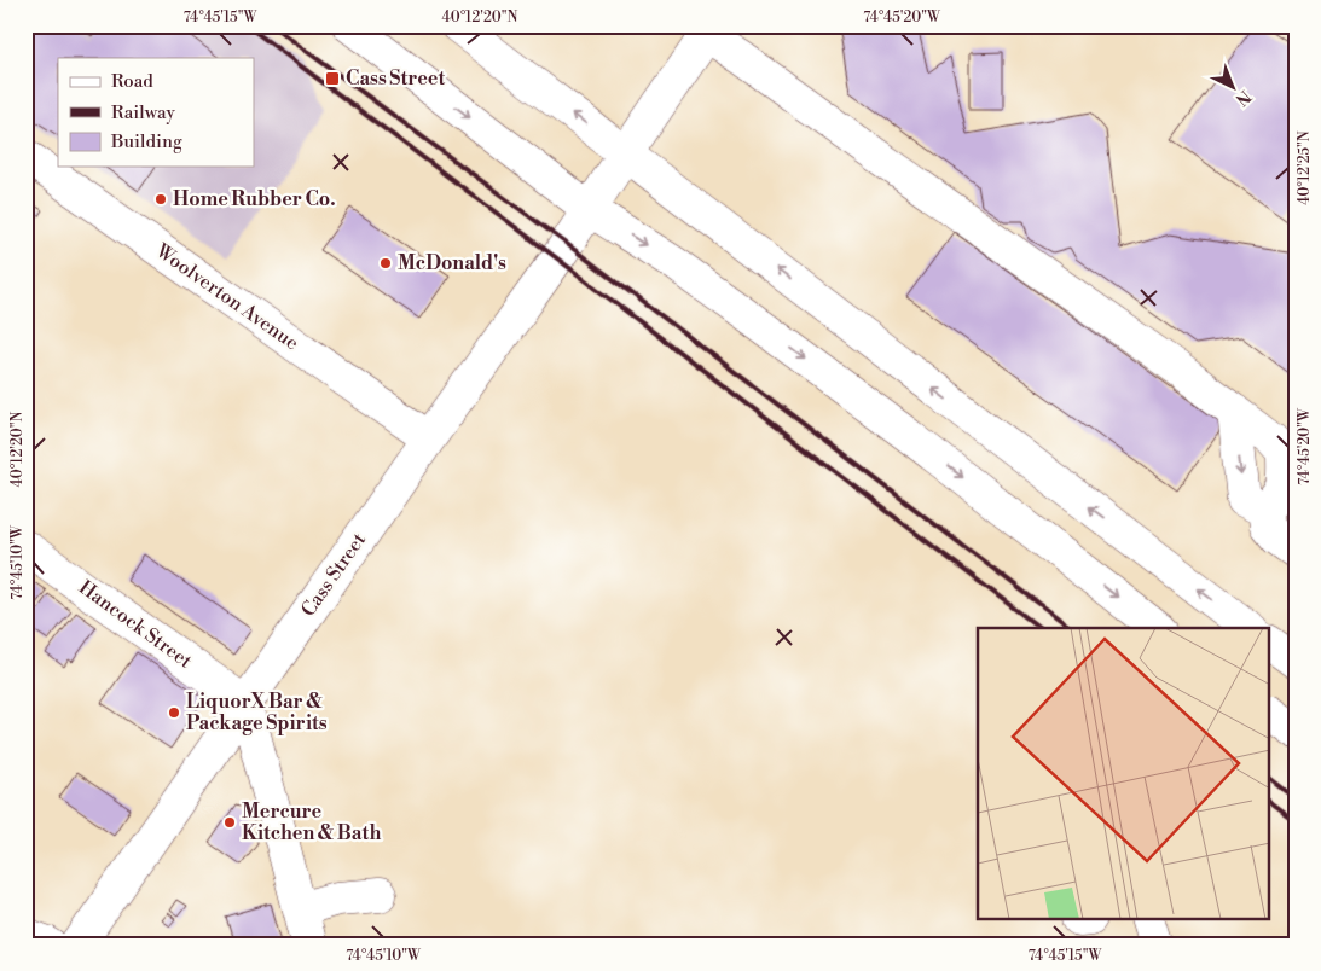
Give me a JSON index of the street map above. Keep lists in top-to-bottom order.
{
  "streets": {
    "main road": ["Woolverton Avenue", "Cass Street", "Hancock Street"]
  },
  "crossings": [
    ["Woolverton Avenue", "Cass Street"],
    ["Cass Street", "Hancock Street"]
  ],
  "places": {
    "transit": ["Cass Street"],
    "other": [
      "Home Rubber Co.",
      "McDonald's",
      "LiquorX Bar & Package Spirits",
      "Mercure Kitchen & Bath"
    ]
  },
  "legend": ["Road", "Railway", "Building"],
  "north": "bottom right",
  "coordinates": [
    "74°45'15\"W",
    "40°12'20\"N",
    "74°45'20\"W",
    "40°12'25\"N",
    "74°45'10\"W"
  ]
}
